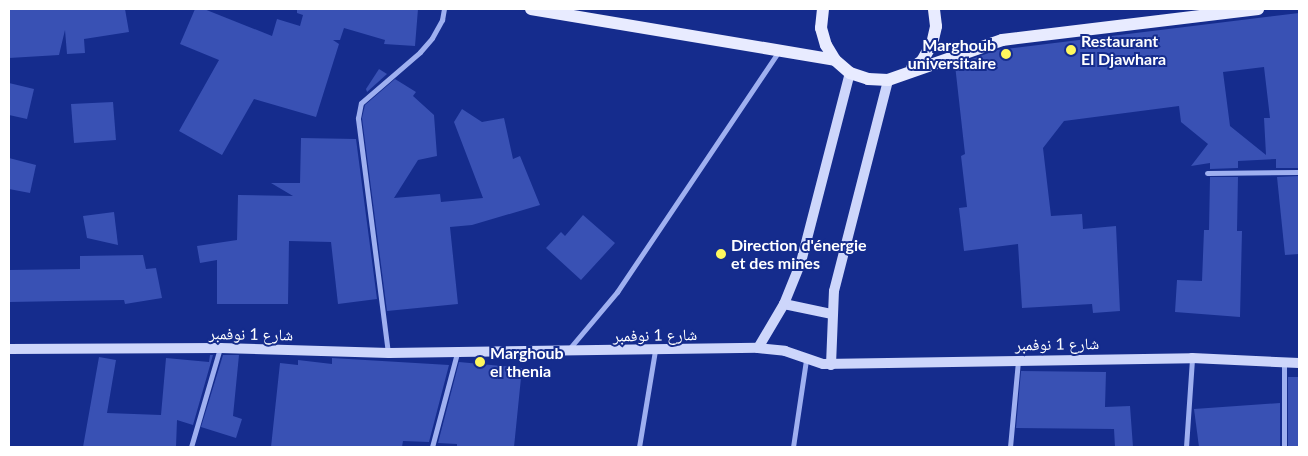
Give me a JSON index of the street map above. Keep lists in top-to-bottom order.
{
  "streets": {
    "main road": ["شارع 1 نوفمبر"]
  },
  "places": [
    "Restaurant El Djawhara",
    "Marghoub universitaire",
    "Direction d'énergie et des mines",
    "Marghoub el thenia"
  ]
}
